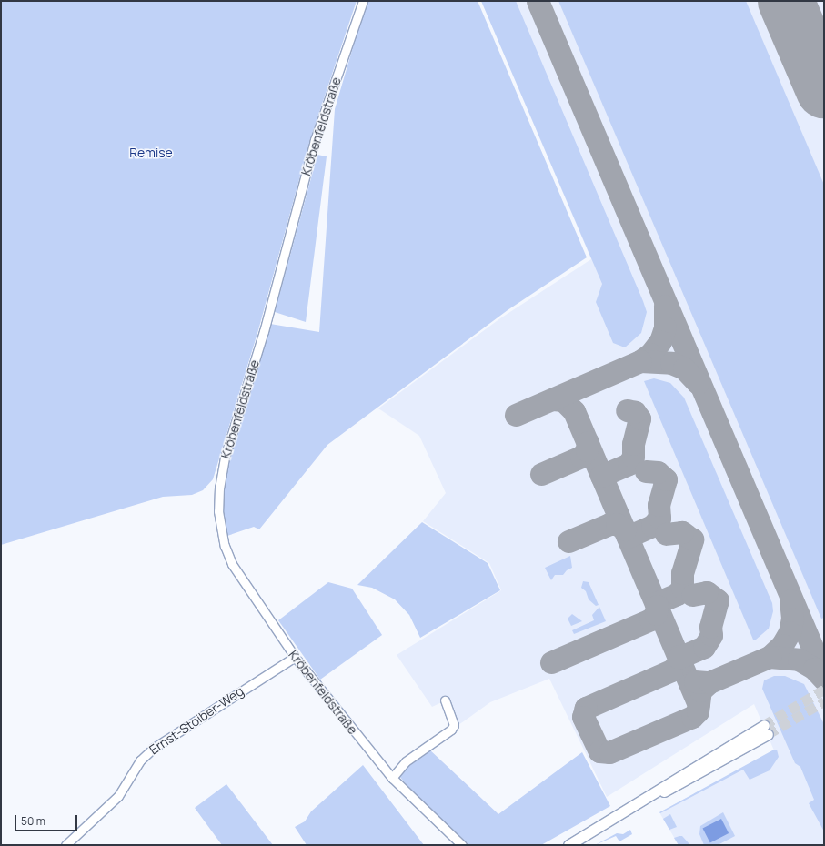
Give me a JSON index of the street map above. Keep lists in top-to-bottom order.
{
  "streets": {
    "street": ["Kröbenfeldstraße", "Ernst-Stoiber-Weg"]
  },
  "crossings": [
    ["Kröbenfeldstraße", "Ernst-Stoiber-Weg"]
  ],
  "parks": ["Remise"],
  "scale_bar": "50 m"
}
